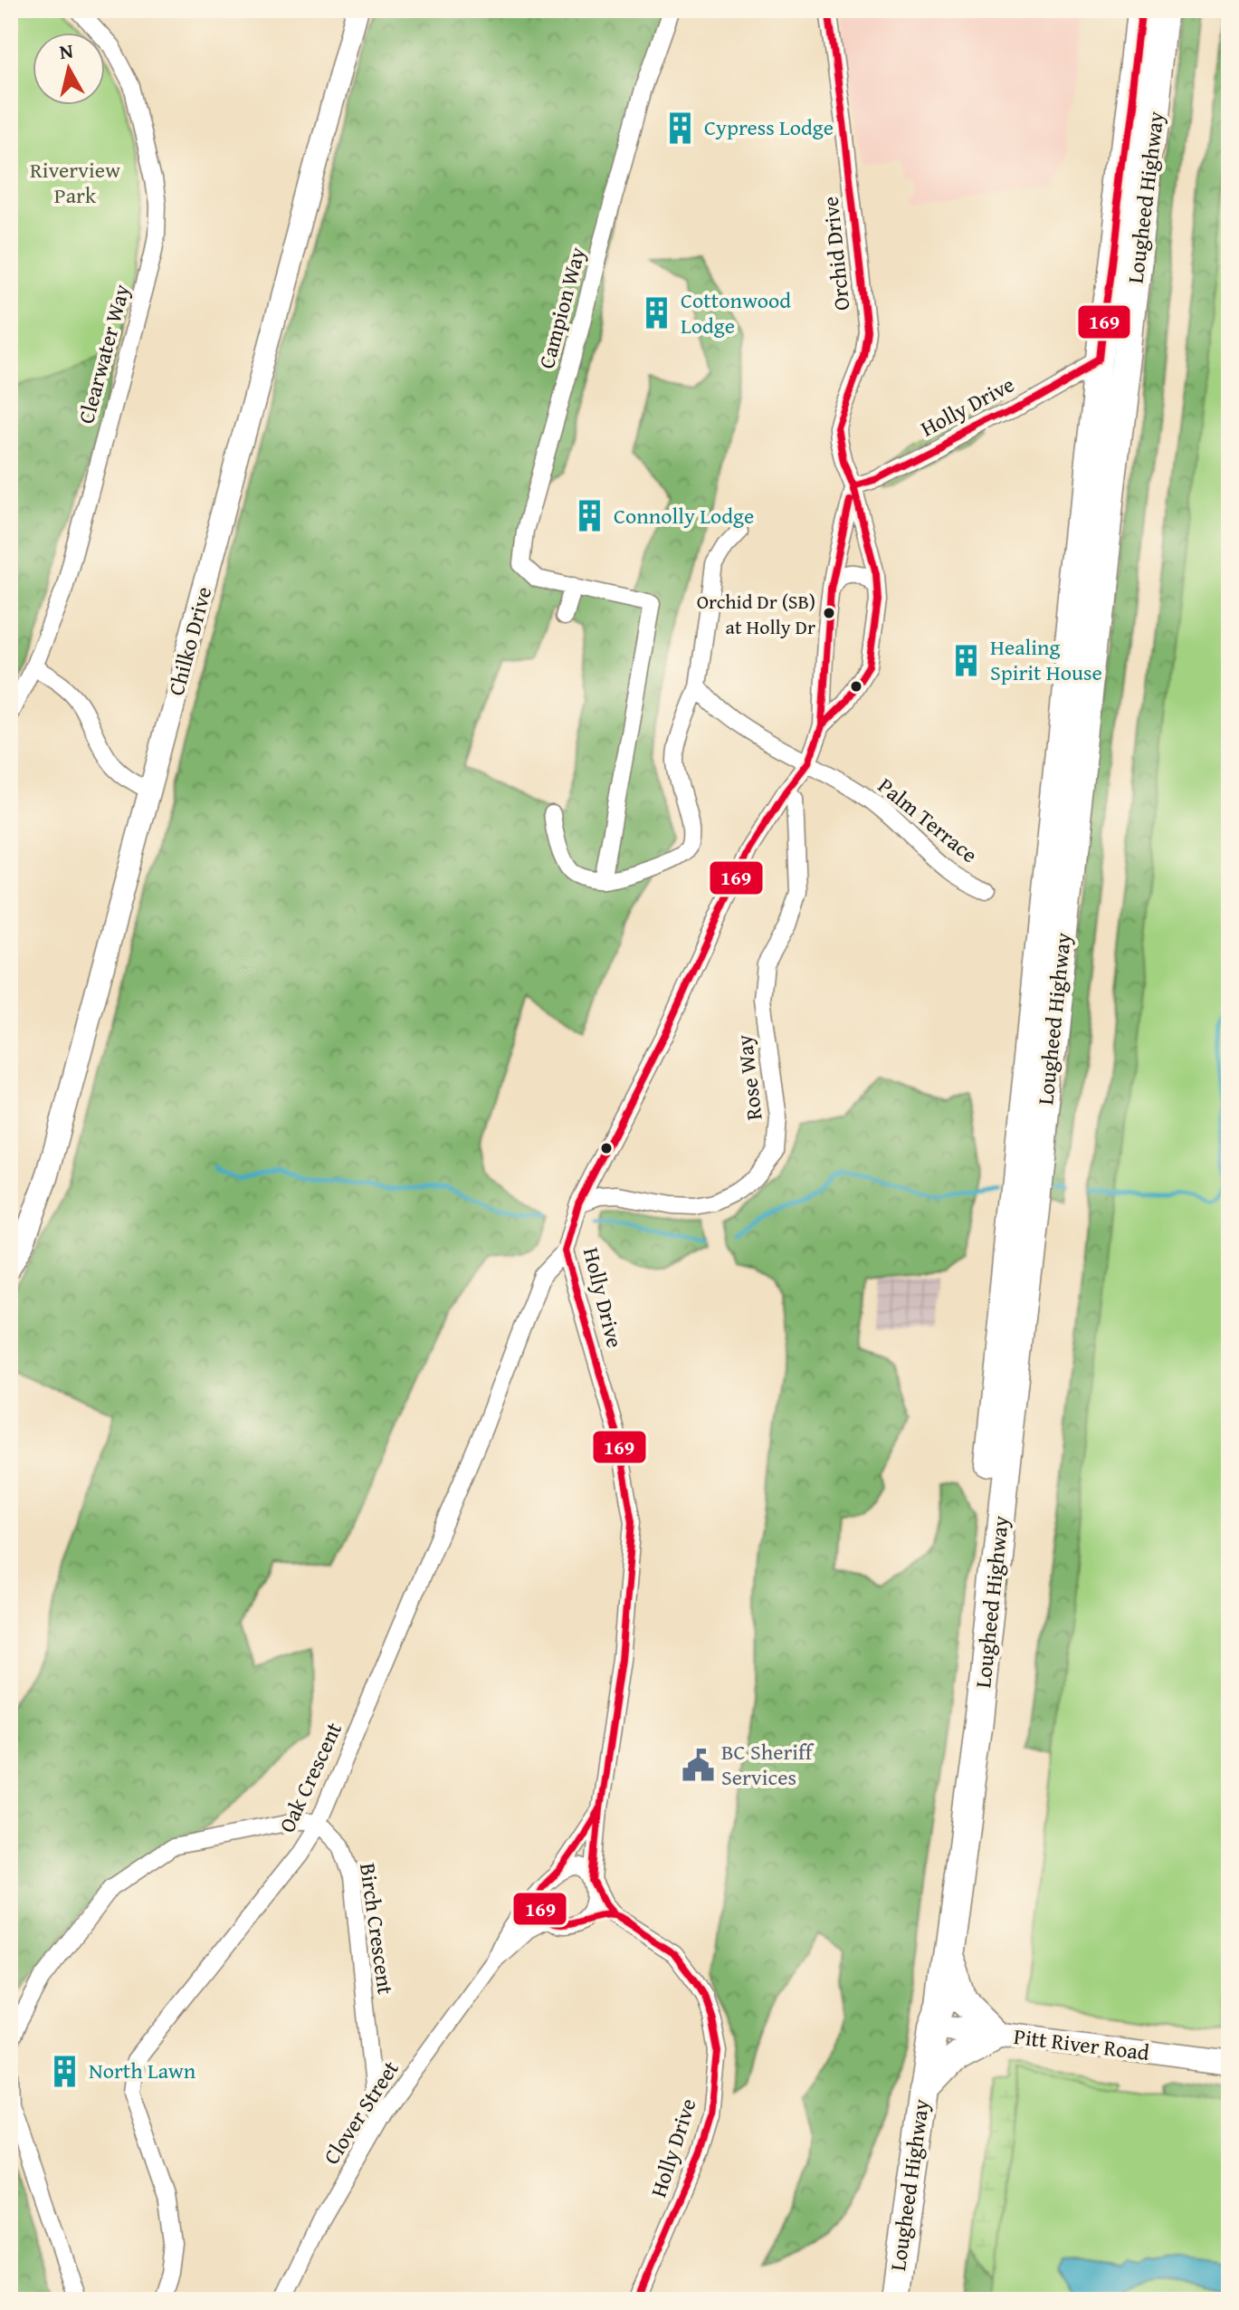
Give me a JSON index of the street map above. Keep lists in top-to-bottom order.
{
  "streets": {
    "main road": ["Lougheed Highway", "Pitt River Road"],
    "street": [
      "Orchid Drive",
      "Campion Way",
      "Clearwater Way",
      "Holly Drive",
      "Chilko Drive",
      "Palm Terrace",
      "Rose Way",
      "Oak Crescent",
      "Birch Crescent",
      "Clover Street"
    ]
  },
  "crossings": [
    ["Lougheed Highway", "Holly Drive"],
    ["Lougheed Highway", "Pitt River Road"],
    ["Orchid Drive", "Holly Drive"],
    ["Holly Drive", "Palm Terrace"],
    ["Holly Drive", "Rose Way"],
    ["Holly Drive", "Oak Crescent"],
    ["Holly Drive", "Clover Street"],
    ["Oak Crescent", "Birch Crescent"],
    ["Birch Crescent", "Clover Street"]
  ],
  "parks": ["Riverview Park"],
  "places": {
    "building": [
      "Cypress Lodge",
      "Cottonwood Lodge",
      "Connolly Lodge",
      "Healing Spirit House",
      "North Lawn"
    ],
    "other": ["Orchid Dr (SB) at Holly Dr"],
    "public building": ["BC Sheriff Services"]
  },
  "lines": ["transit line 169"],
  "north": "top"
}
